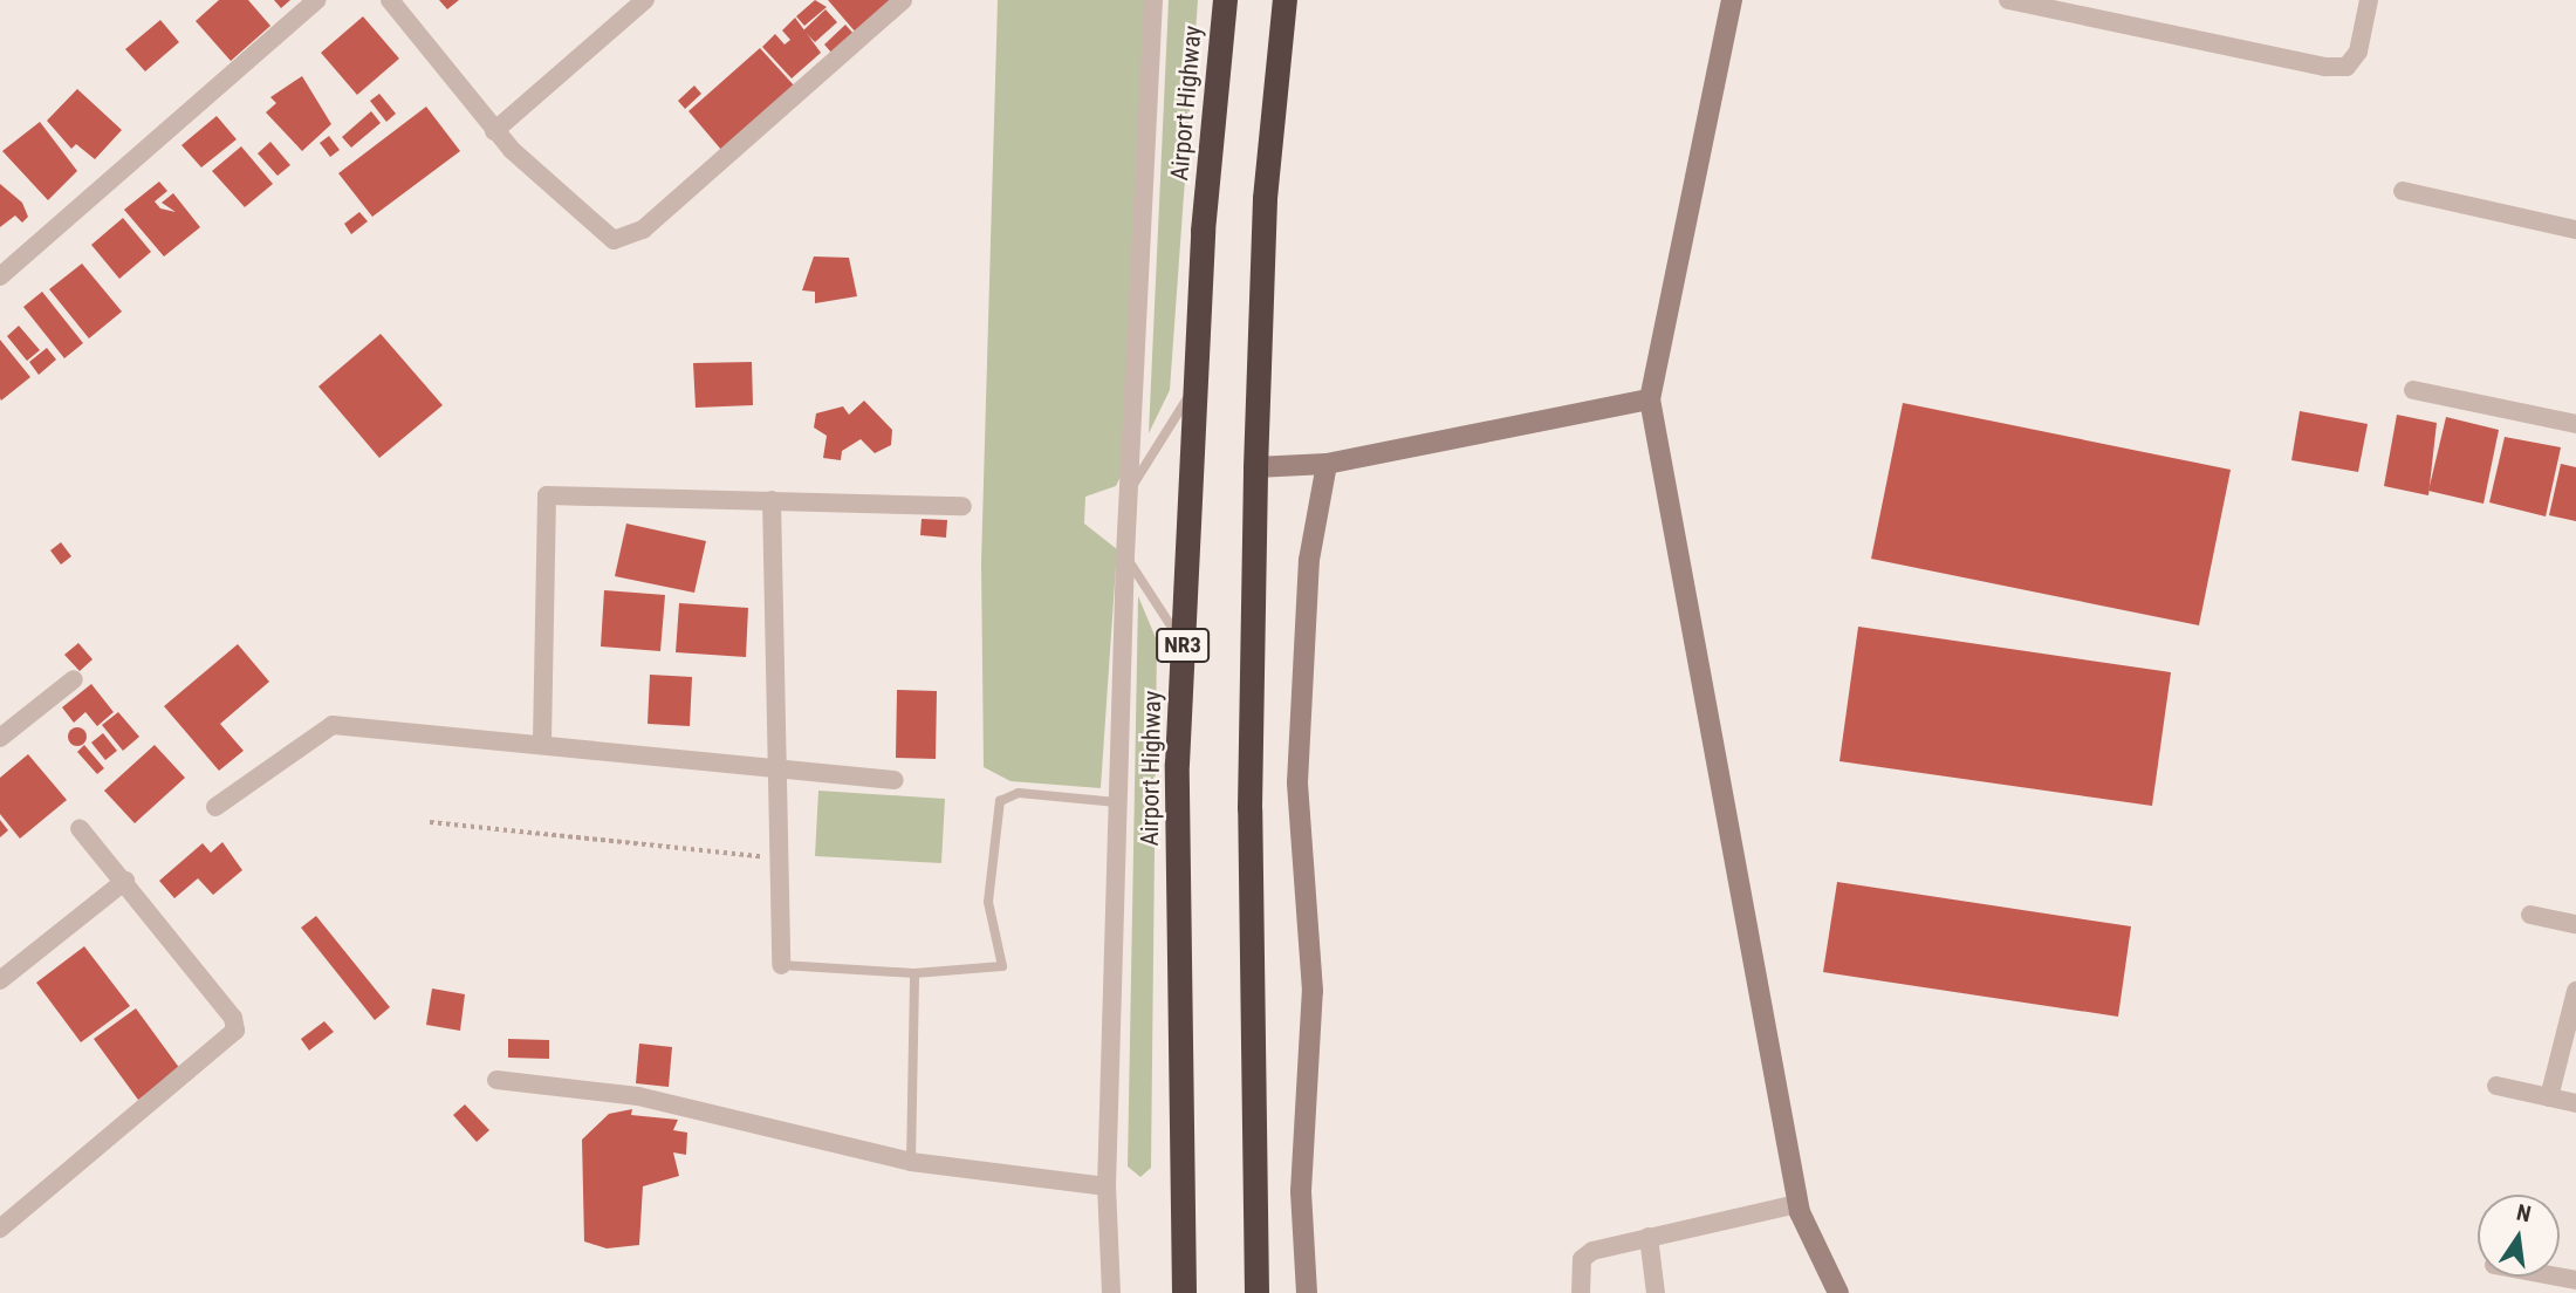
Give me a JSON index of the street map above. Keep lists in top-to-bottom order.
{
  "streets": {
    "highway": ["Airport Highway", "NR3"]
  },
  "north": "top"
}
